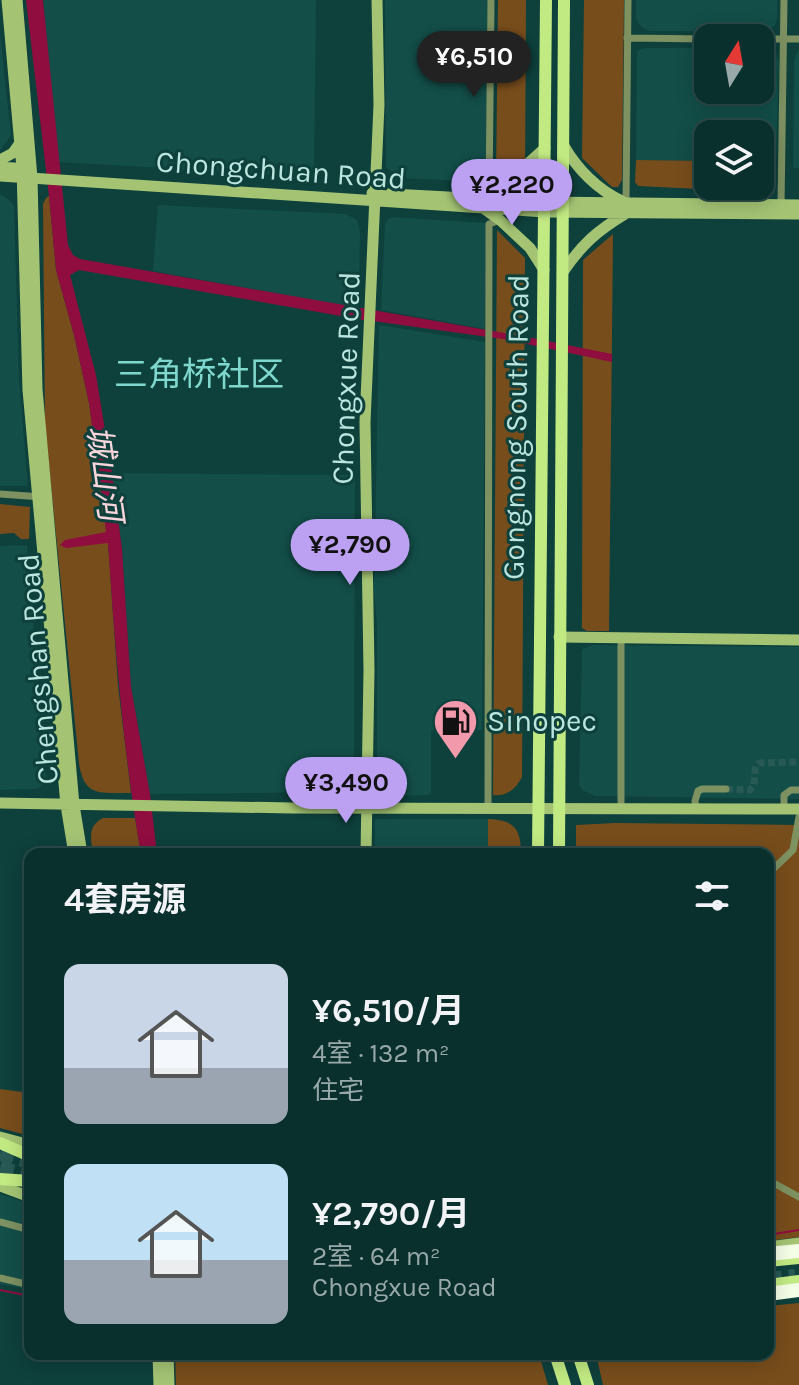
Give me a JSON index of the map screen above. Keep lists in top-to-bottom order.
{
  "streets": {
    "main road": [
      "Chongchuan Road",
      "Chongxue Road",
      "Gongnong South Road",
      "Chengshan Road"
    ]
  },
  "crossings": [
    ["Chongchuan Road", "Chongxue Road"],
    ["Chongchuan Road", "Gongnong South Road"],
    ["Chongchuan Road", "Chengshan Road"]
  ],
  "districts": ["三角桥社区"],
  "water": ["城山河"],
  "places": {
    "fuel station": ["Sinopec"]
  },
  "north": "top",
  "page": {
    "price": [
      "¥6,510",
      "¥2,220",
      "¥2,790",
      "¥3,490"
    ],
    "heading": "4套房源",
    "list": [
      {
        "name": "¥6,510/月",
        "note": "4室 · 132 m² · 住宅"
      },
      {
        "name": "¥2,790/月",
        "note": "2室 · 64 m² · Chongxue Road"
      }
    ]
  }
}
